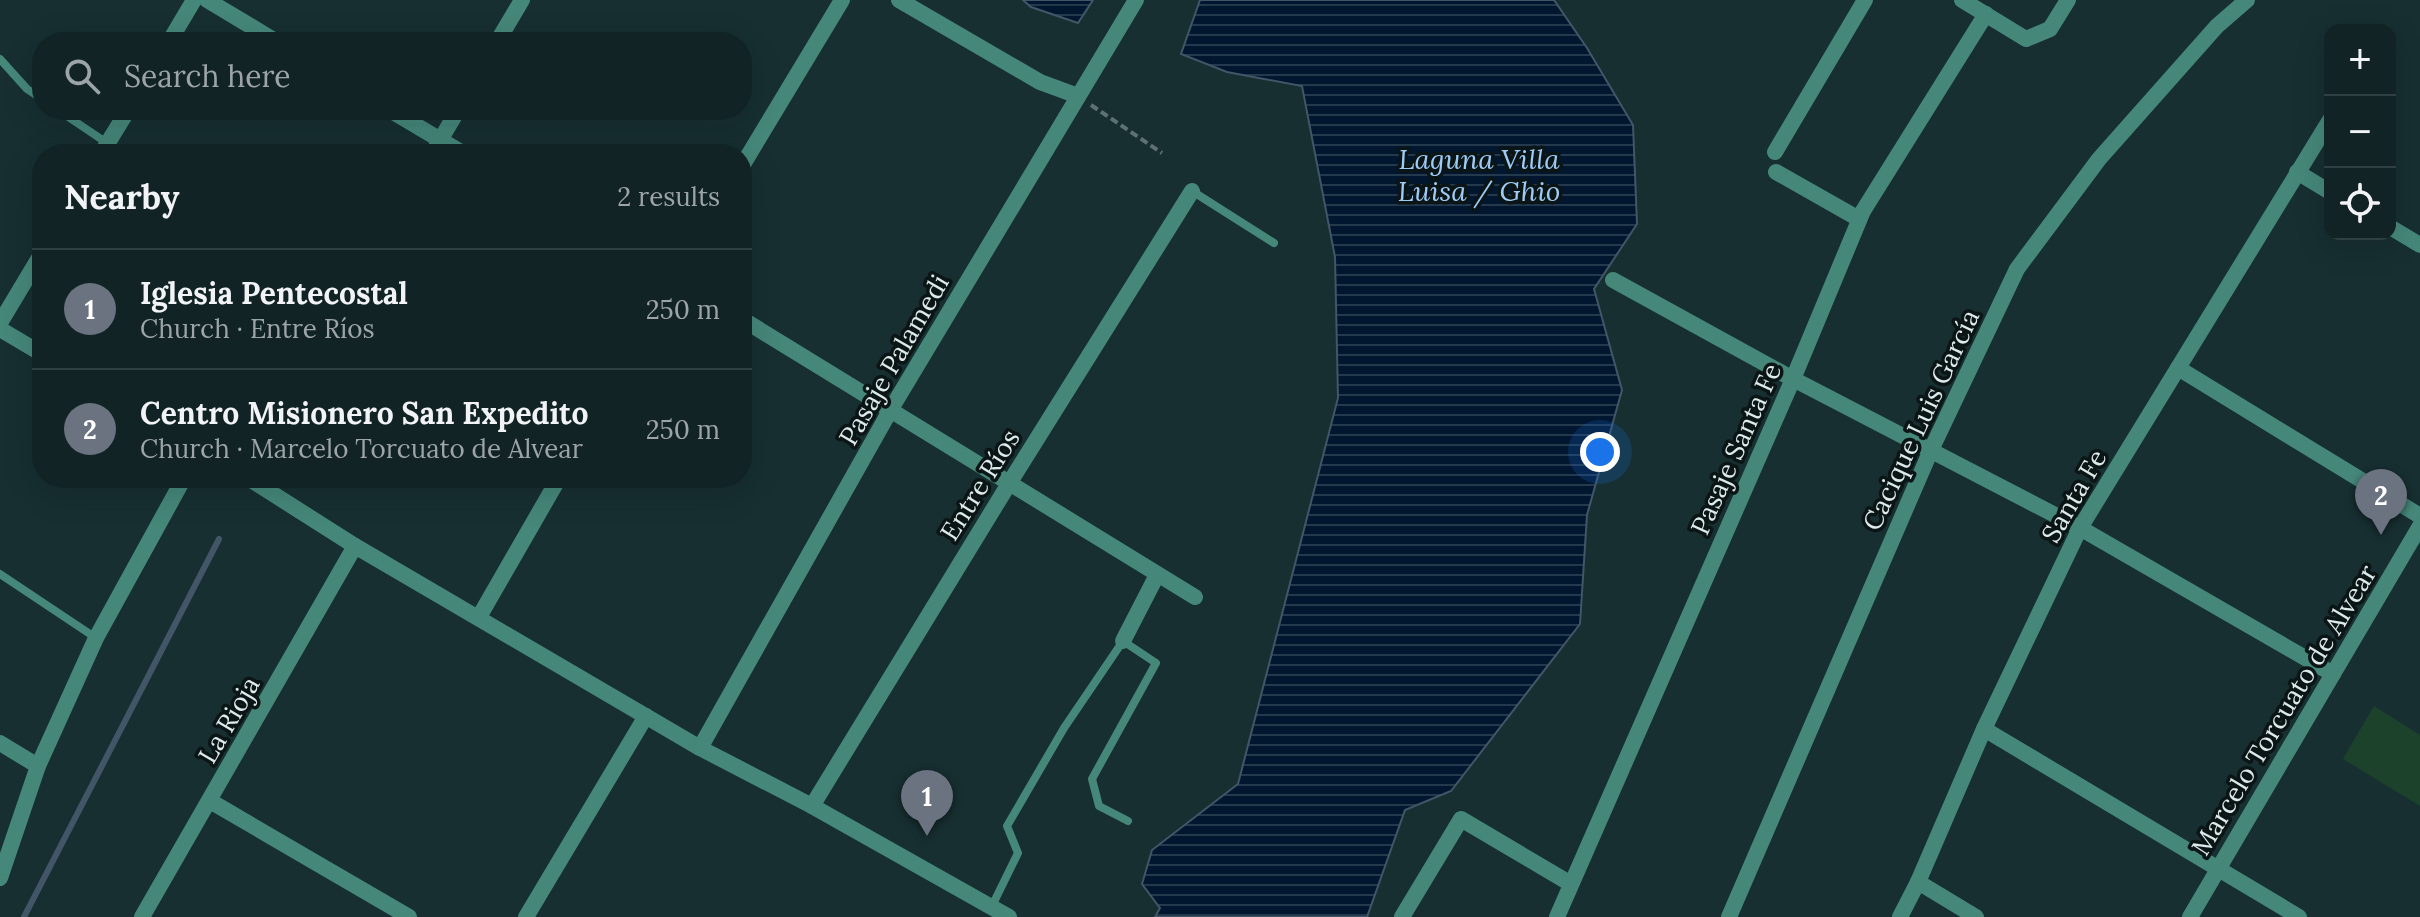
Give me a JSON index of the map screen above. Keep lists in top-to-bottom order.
{
  "streets": {
    "street": [
      "Pasaje Palamedi",
      "Cacique Luis García",
      "Pasaje Santa Fe",
      "Entre Ríos",
      "Santa Fe",
      "Marcelo Torcuato de Alvear",
      "La Rioja"
    ]
  },
  "water": ["Laguna Villa Luisa / Ghio"],
  "page": {
    "map_buttons": ["+", "−"],
    "search": "Search here",
    "heading": ["Nearby", "2 results"],
    "list": [
      {
        "mark": "1",
        "name": "Iglesia Pentecostal",
        "note": "Church · Entre Ríos",
        "value": "250 m"
      },
      {
        "mark": "2",
        "name": "Centro Misionero San Expedito",
        "note": "Church · Marcelo Torcuato de Alvear",
        "value": "250 m"
      }
    ],
    "pins": ["2", "1"]
  }
}
